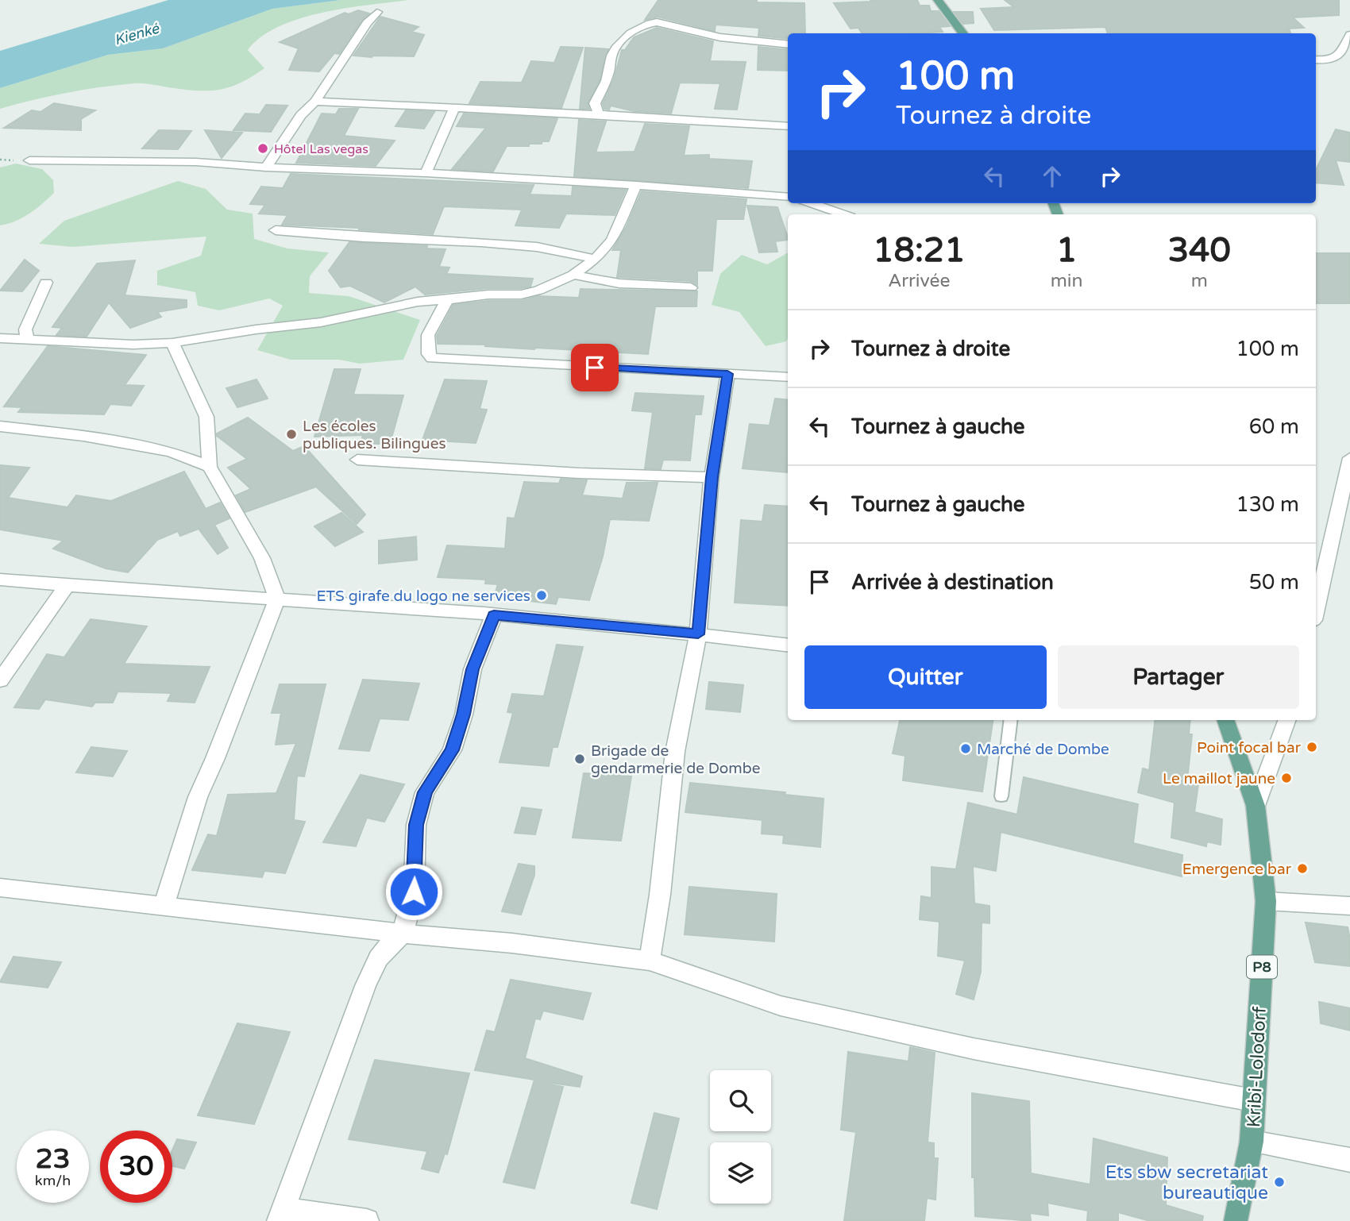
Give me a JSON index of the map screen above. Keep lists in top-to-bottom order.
{
  "streets": {
    "main road": ["P8", "Kribi-Lolodorf"]
  },
  "water": ["Kienké"],
  "places": [
    "Hôtel Las vegas",
    "Les écoles publiques. Bilingues",
    "ETS girafe du logo ne services",
    "Point focal bar",
    "Marché de Dombe",
    "Brigade de gendarmerie de Dombe",
    "Le maillot jaune",
    "Emergence bar",
    "Ets sbw secretariat bureautique"
  ],
  "page": {
    "turn": ["100 m", "Tournez à droite"],
    "eta": [
      "18:21",
      "Arrivée",
      "1",
      "min",
      "340",
      "m"
    ],
    "list": [
      {
        "name": "Tournez à droite",
        "value": "100 m"
      },
      {
        "name": "Tournez à gauche",
        "value": "60 m"
      },
      {
        "name": "Tournez à gauche",
        "value": "130 m"
      },
      {
        "name": "Arrivée à destination",
        "value": "50 m"
      }
    ],
    "buttons": ["Quitter", "Partager"],
    "speed": "23 km/h",
    "limit": "30"
  }
}
